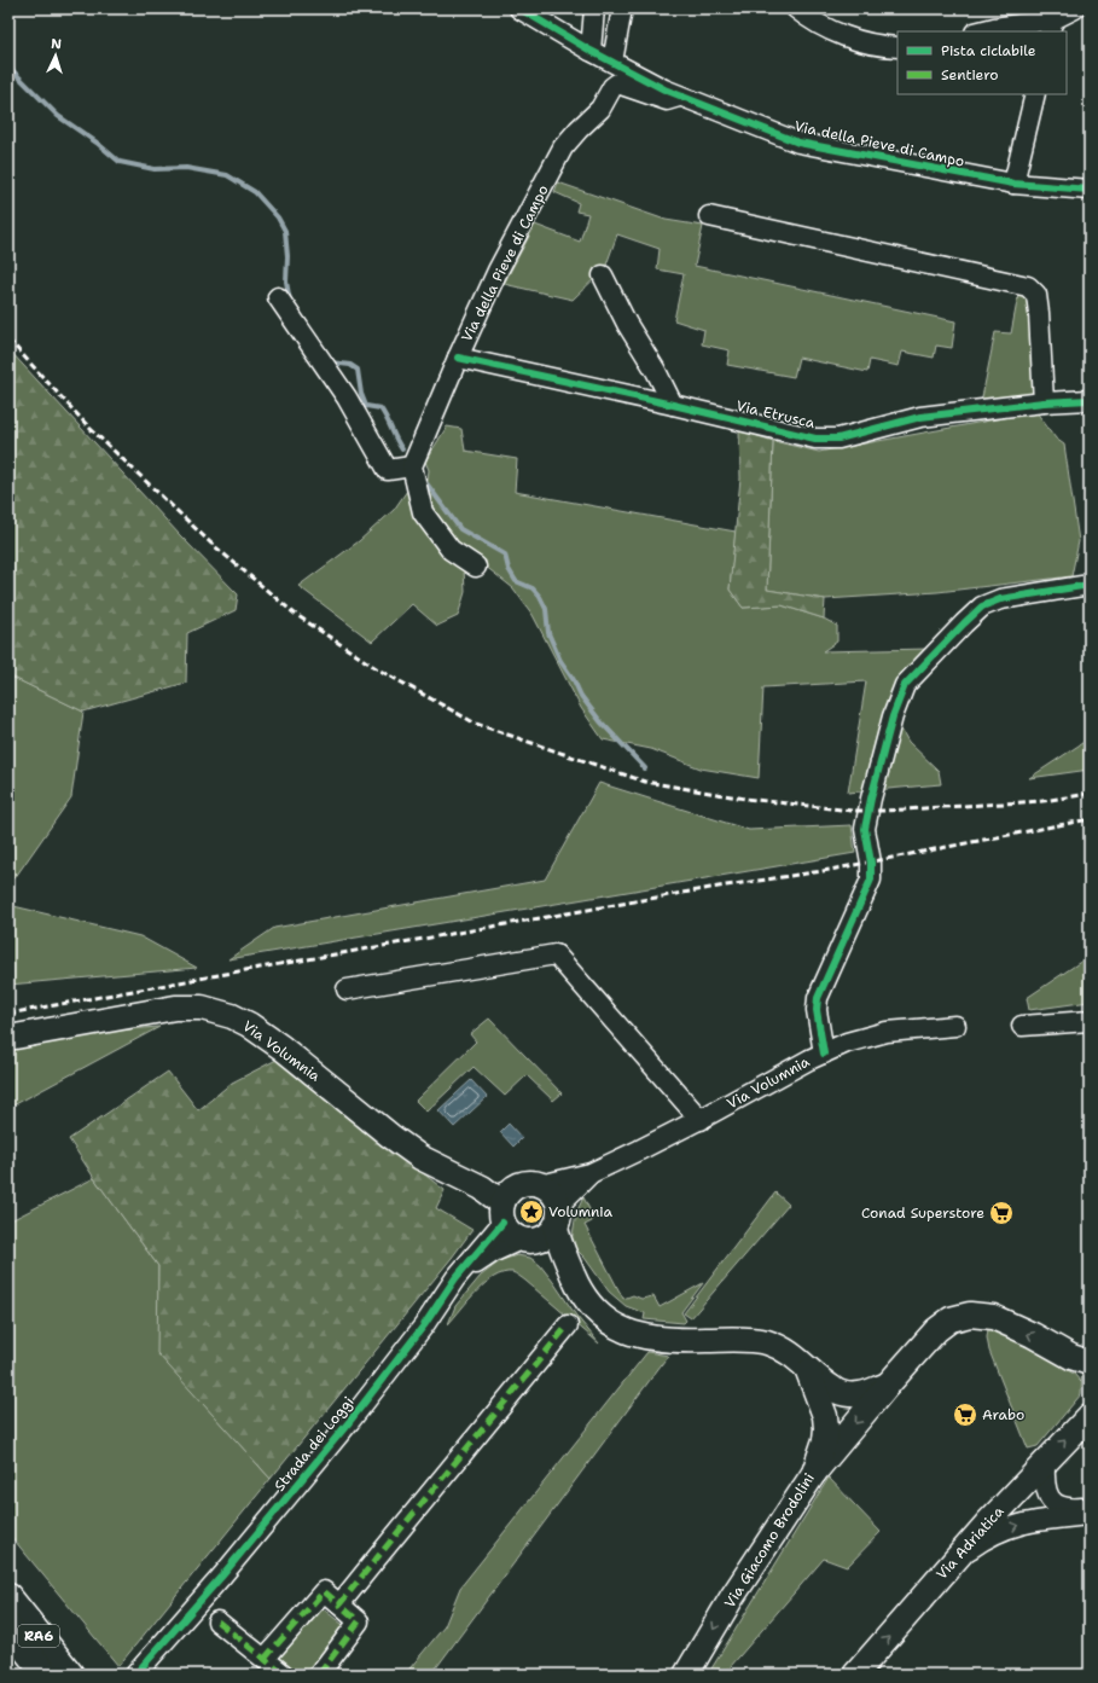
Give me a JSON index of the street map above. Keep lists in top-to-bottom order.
{
  "streets": {
    "highway": ["RA6"],
    "main road": ["Via Volumnia", "Via Giacomo Brodolini", "Via Adriatica"],
    "street": ["Via della Pieve di Campo", "Via Etrusca", "Strada dei Loggi"]
  },
  "crossings": [
    ["Via della Pieve di Campo", "Via Etrusca"],
    ["Via Volumnia", "Strada dei Loggi"]
  ],
  "one_way": ["Via Giacomo Brodolini", "Via Adriatica"],
  "places": {
    "place": ["Volumnia"],
    "supermarket": ["Conad Superstore", "Arabo"]
  },
  "legend": ["Pista ciclabile", "Sentiero"],
  "north": "top"
}
